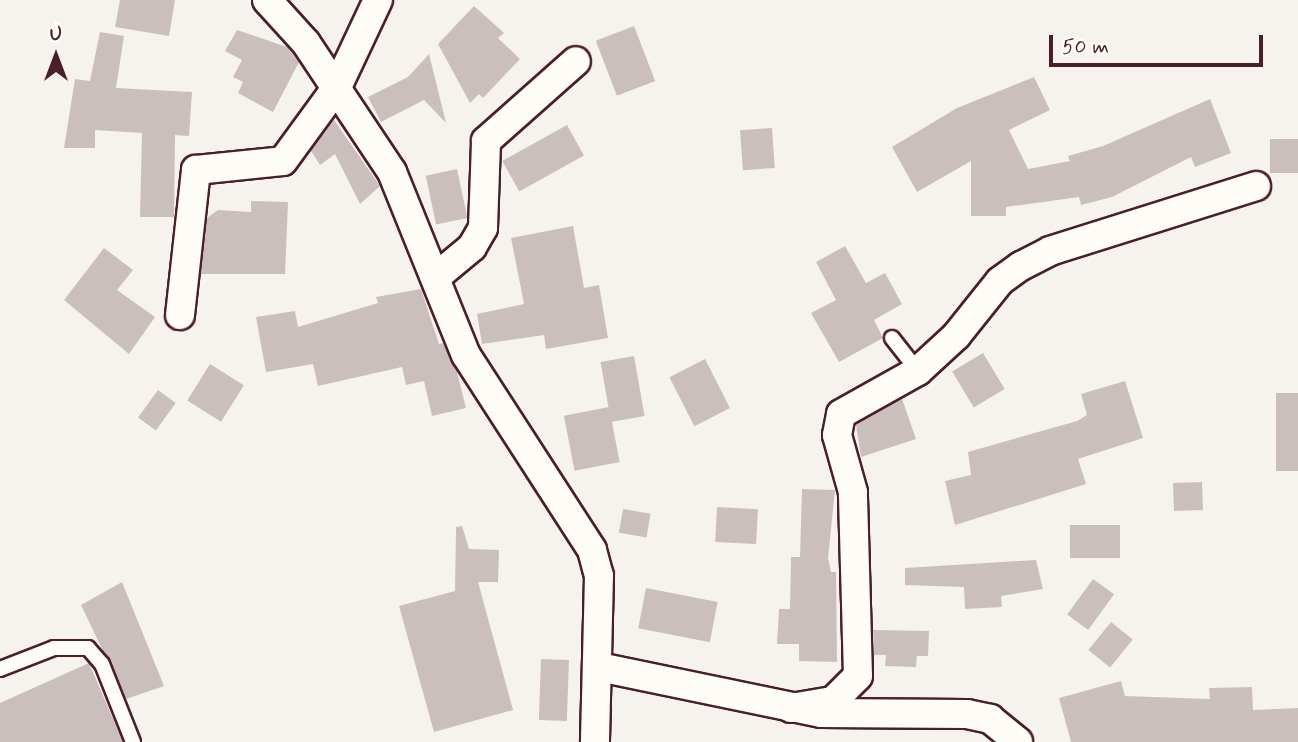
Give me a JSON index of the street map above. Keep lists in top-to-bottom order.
{
  "scale_bar": "50 m",
  "north": "top"
}
